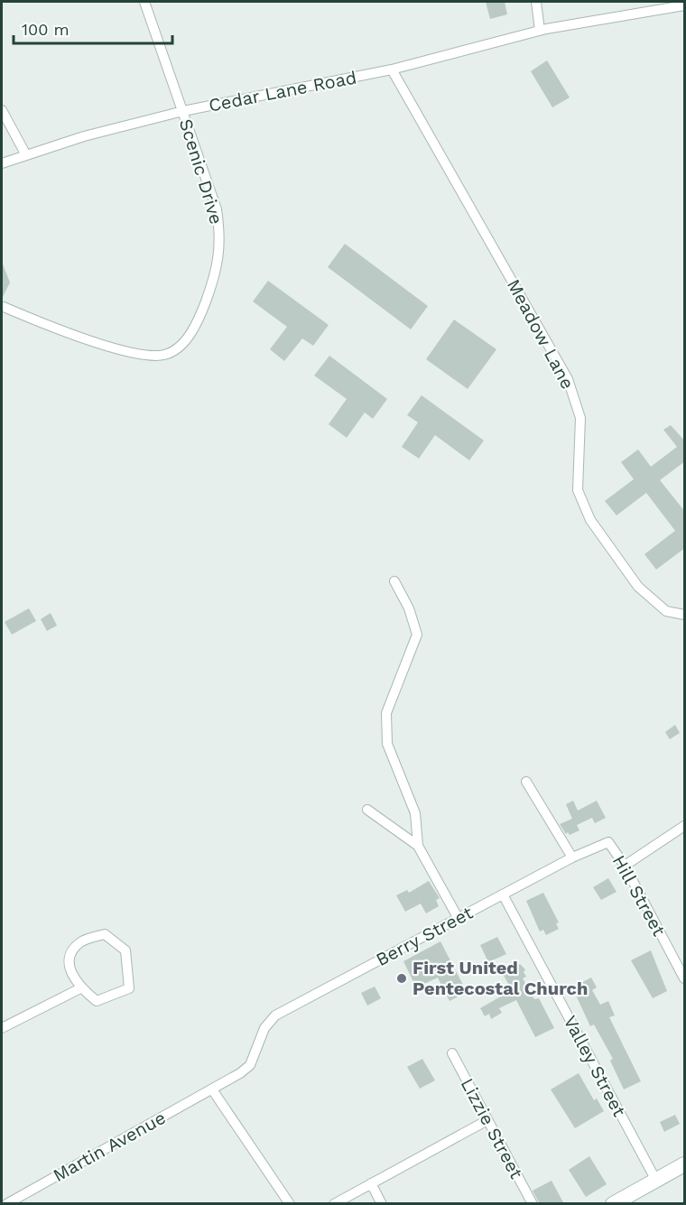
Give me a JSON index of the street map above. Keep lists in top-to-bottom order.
{
  "streets": {
    "street": [
      "Cedar Lane Road",
      "Scenic Drive",
      "Meadow Lane",
      "Hill Street",
      "Berry Street",
      "Valley Street",
      "Lizzie Street",
      "Martin Avenue"
    ]
  },
  "crossings": [
    ["Cedar Lane Road", "Scenic Drive"],
    ["Cedar Lane Road", "Meadow Lane"],
    ["Hill Street", "Berry Street"],
    ["Berry Street", "Valley Street"],
    ["Berry Street", "Martin Avenue"]
  ],
  "places": ["First United Pentecostal Church"],
  "scale_bar": "100 m"
}
